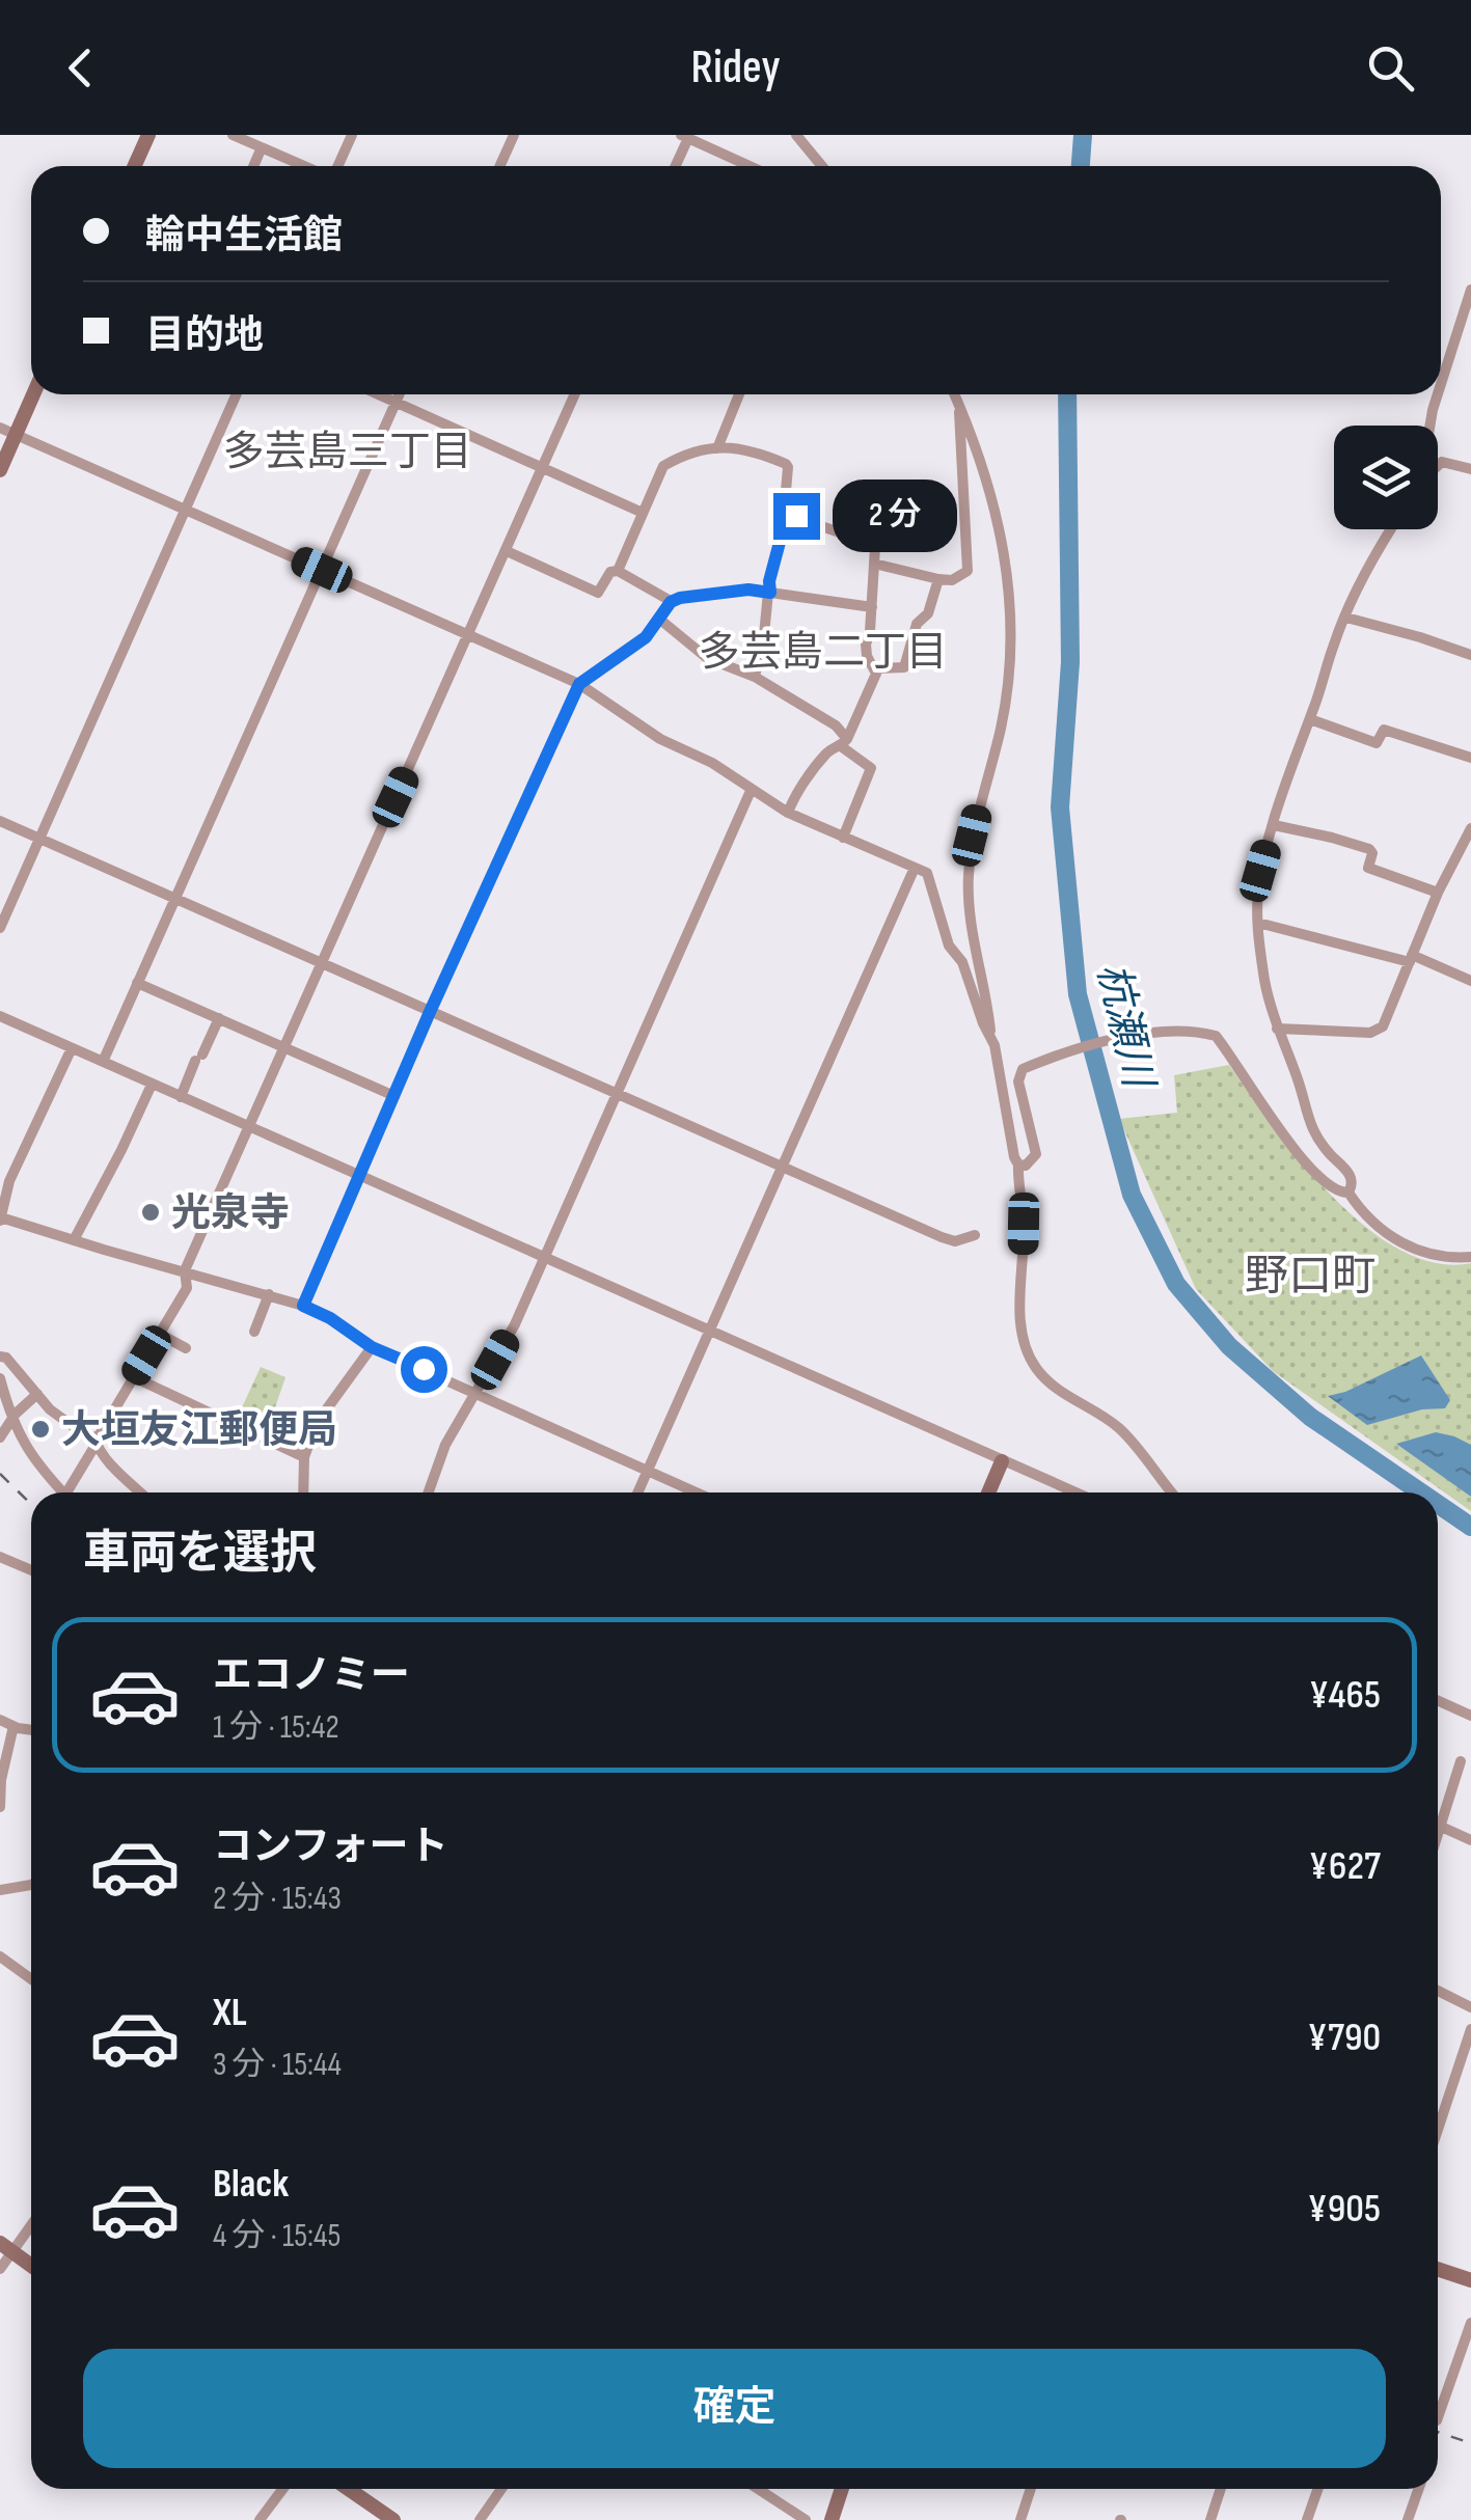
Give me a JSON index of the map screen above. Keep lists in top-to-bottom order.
{
  "districts": ["多芸島三丁目", "多芸島二丁目", "野口町"],
  "water": ["杭瀬川"],
  "places": ["光泉寺", "大垣友江郵便局"],
  "page": {
    "header": "Ridey",
    "banner": ["輪中生活館", "目的地"],
    "bubble": "2 分",
    "heading": "車両を選択",
    "list": [
      {
        "name": "エコノミー",
        "note": "1 分 · 15:42",
        "value": "¥465"
      },
      {
        "name": "コンフォート",
        "note": "2 分 · 15:43",
        "value": "¥627"
      },
      {
        "name": "XL",
        "note": "3 分 · 15:44",
        "value": "¥790"
      },
      {
        "name": "Black",
        "note": "4 分 · 15:45",
        "value": "¥905"
      }
    ],
    "buttons": "確定"
  }
}
